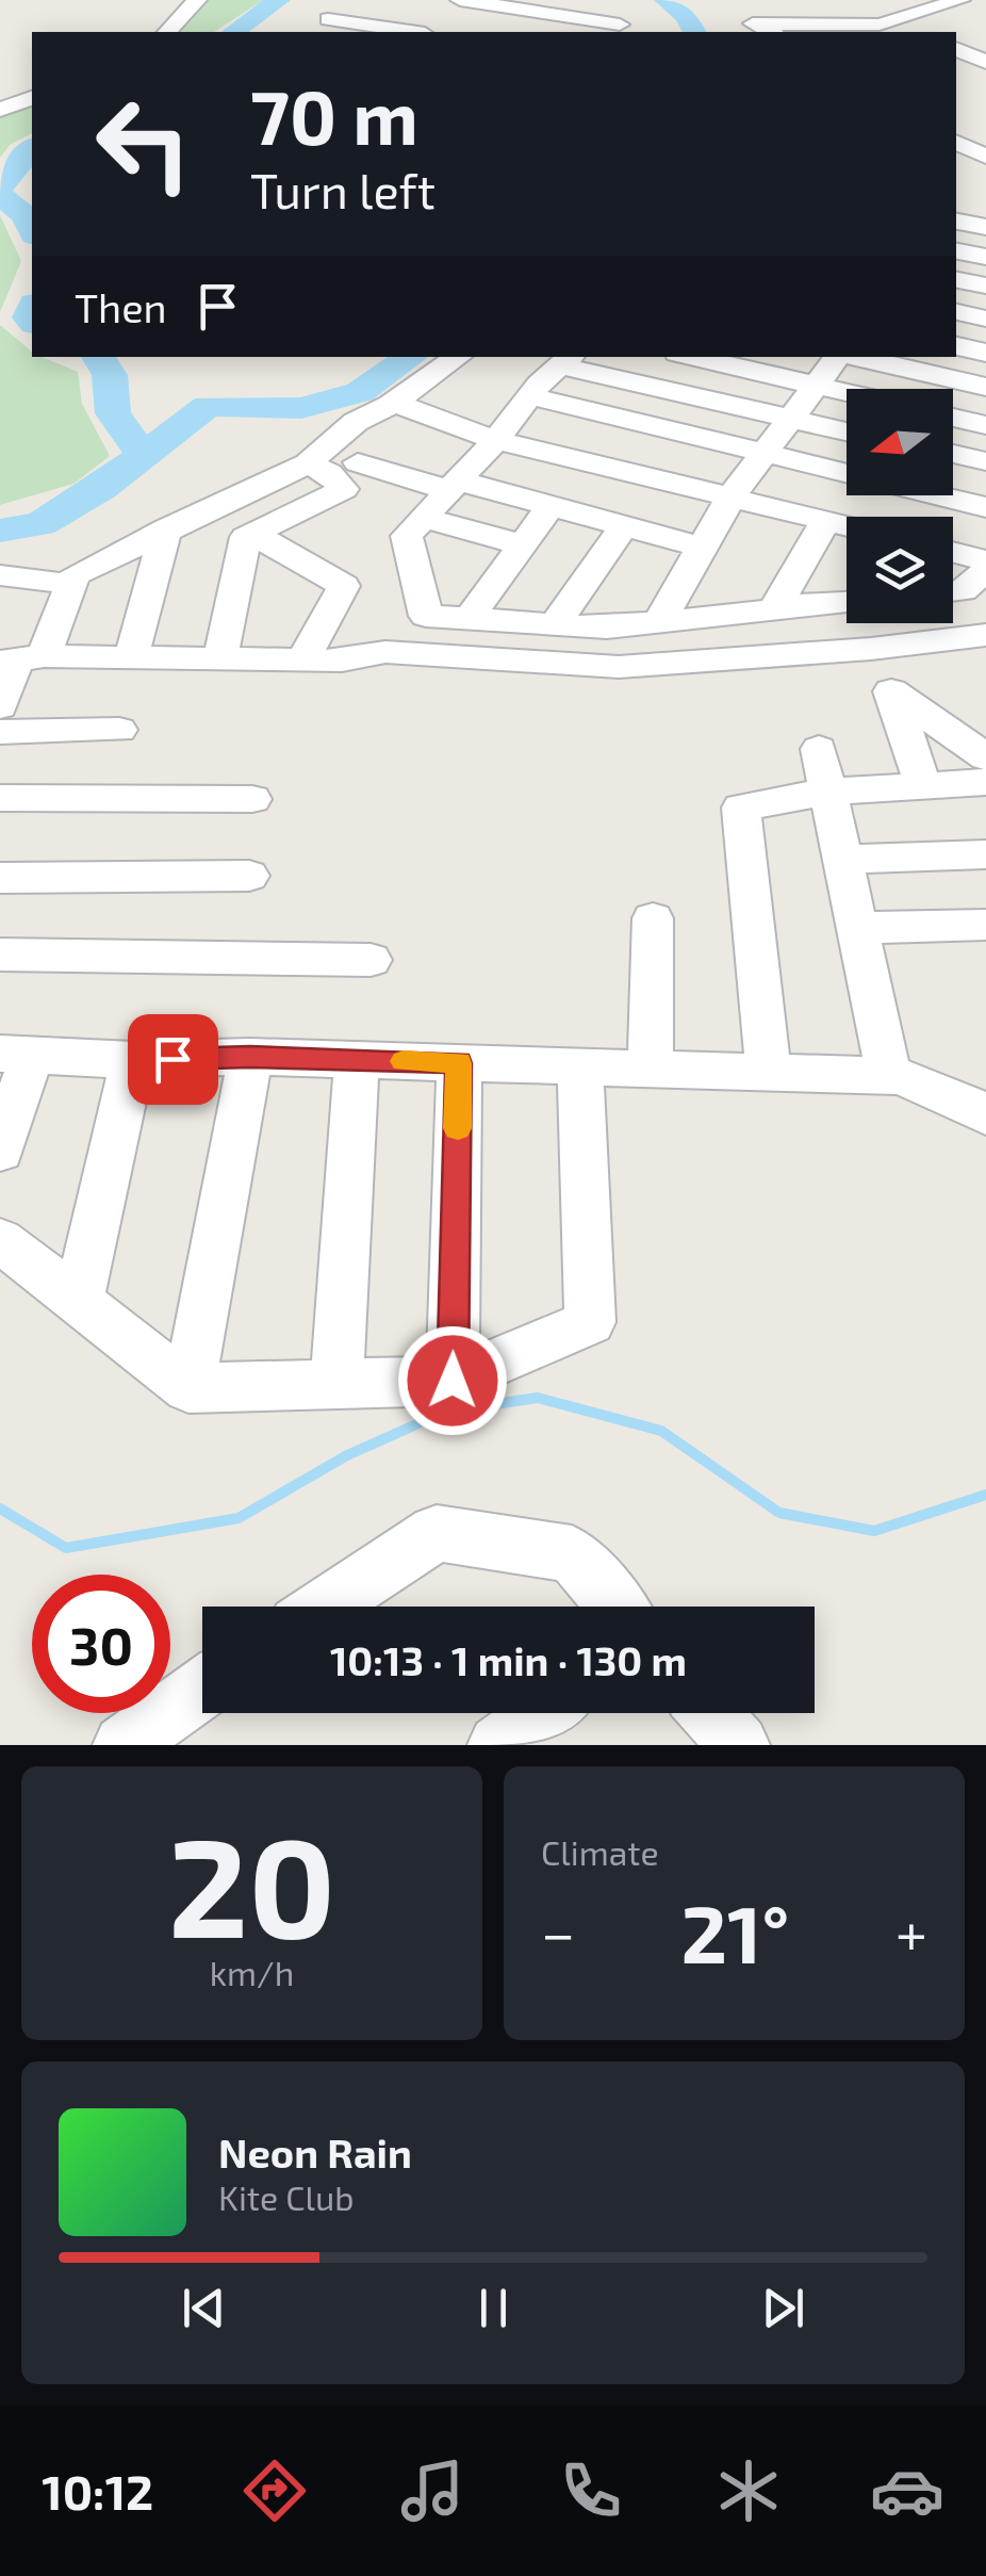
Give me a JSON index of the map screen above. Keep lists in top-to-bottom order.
{
  "north": "left",
  "page": {
    "turn": ["70 m", "Turn left"],
    "then": "Then",
    "limit": "30",
    "trip": "10:13 · 1 min · 130 m",
    "tile": [
      ["20", "km/h"],
      "Climate"
    ],
    "heat": ["−", "21°", "+"],
    "song": ["Neon Rain", "Kite Club"],
    "tabs": "10:12"
  }
}
